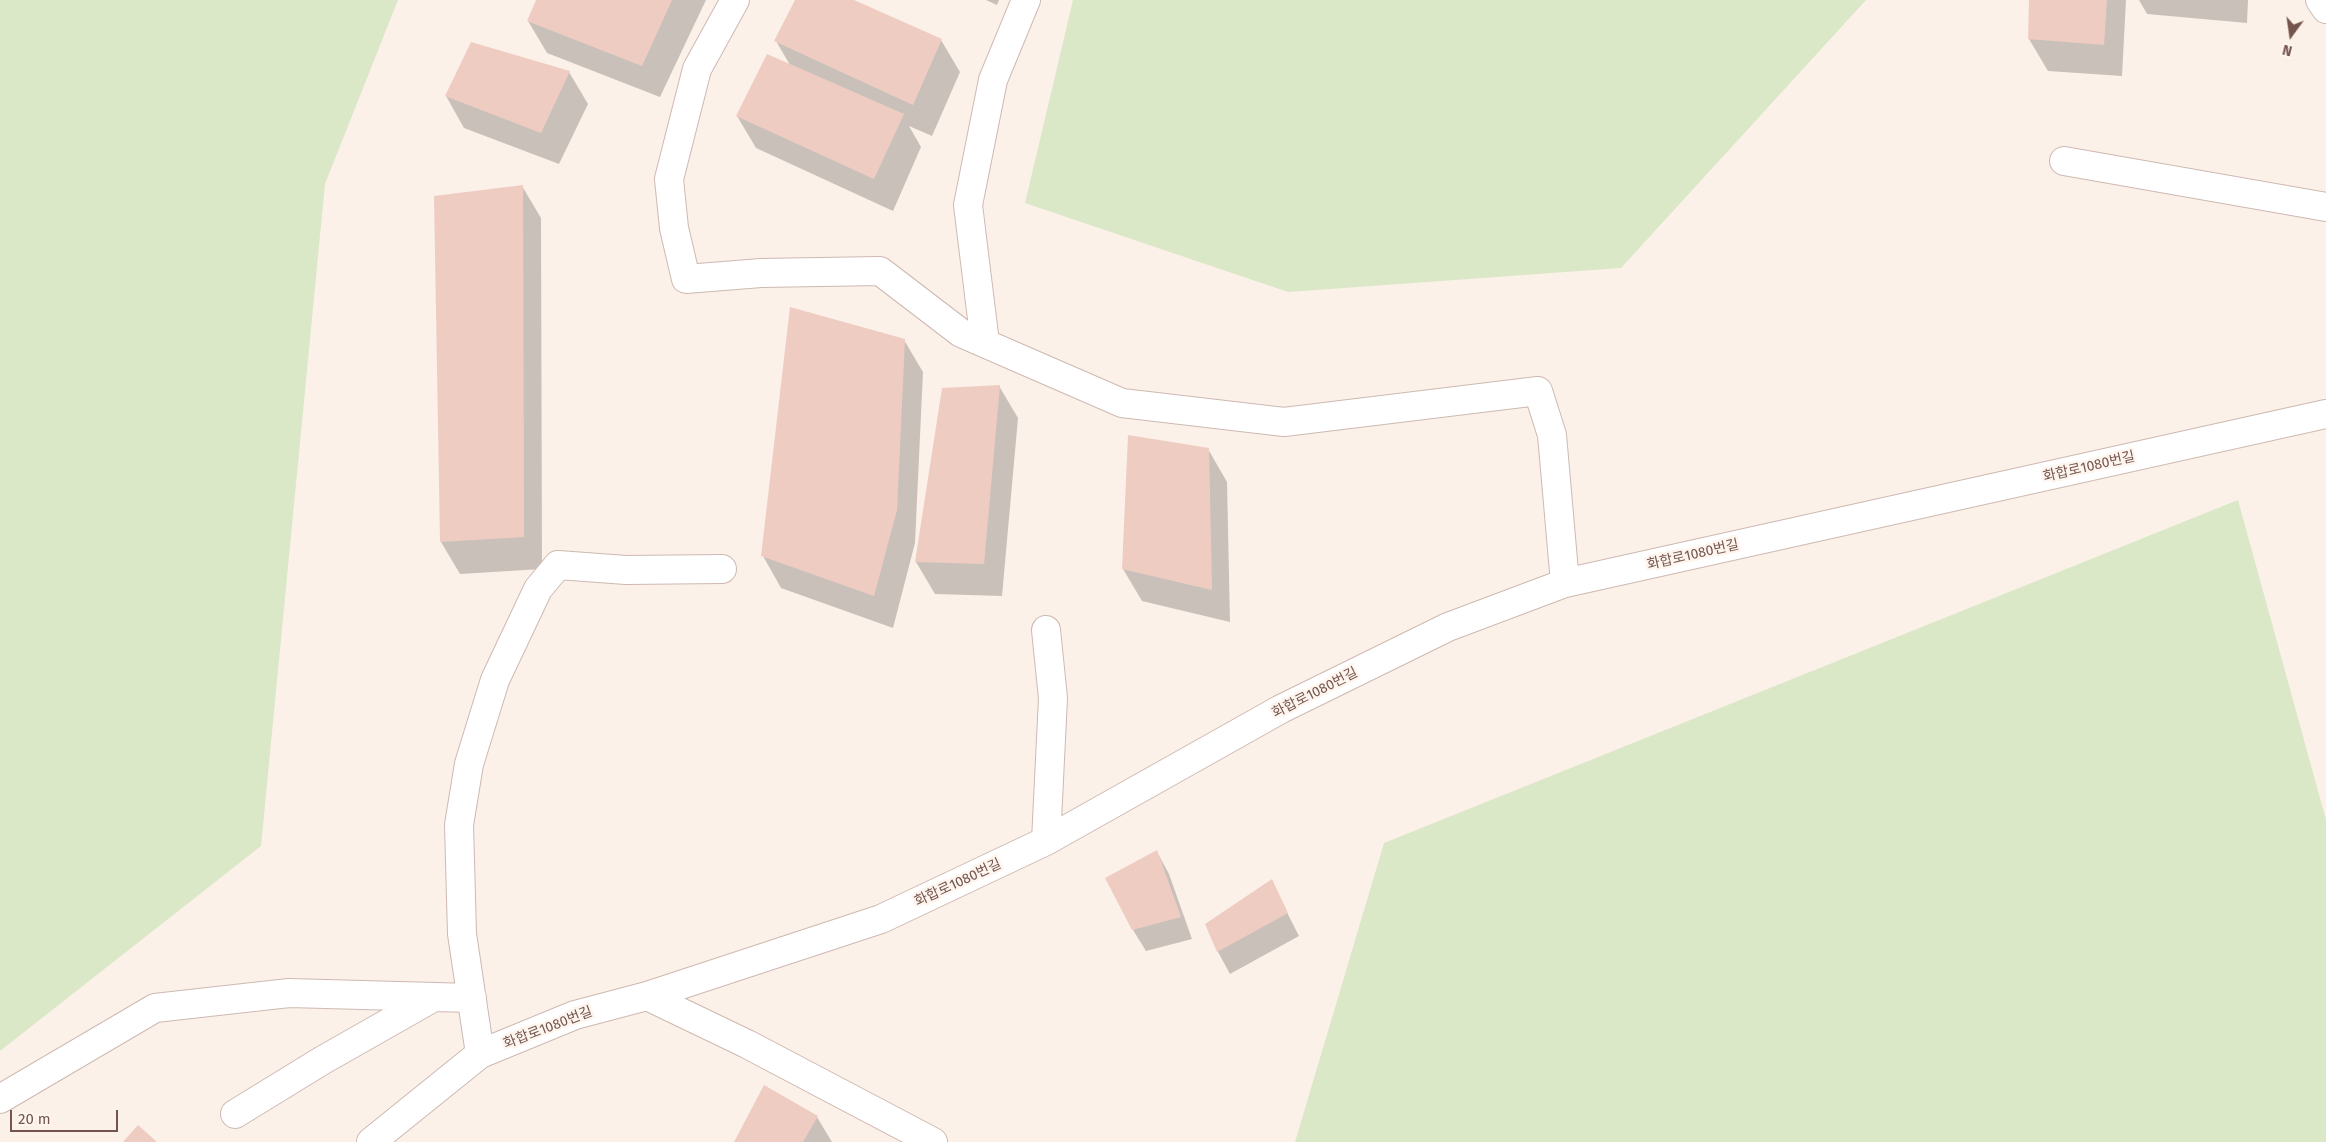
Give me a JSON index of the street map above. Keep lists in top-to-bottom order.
{
  "streets": {
    "street": ["화합로1080번길"]
  },
  "scale_bar": "20 m",
  "north": "bottom"
}
